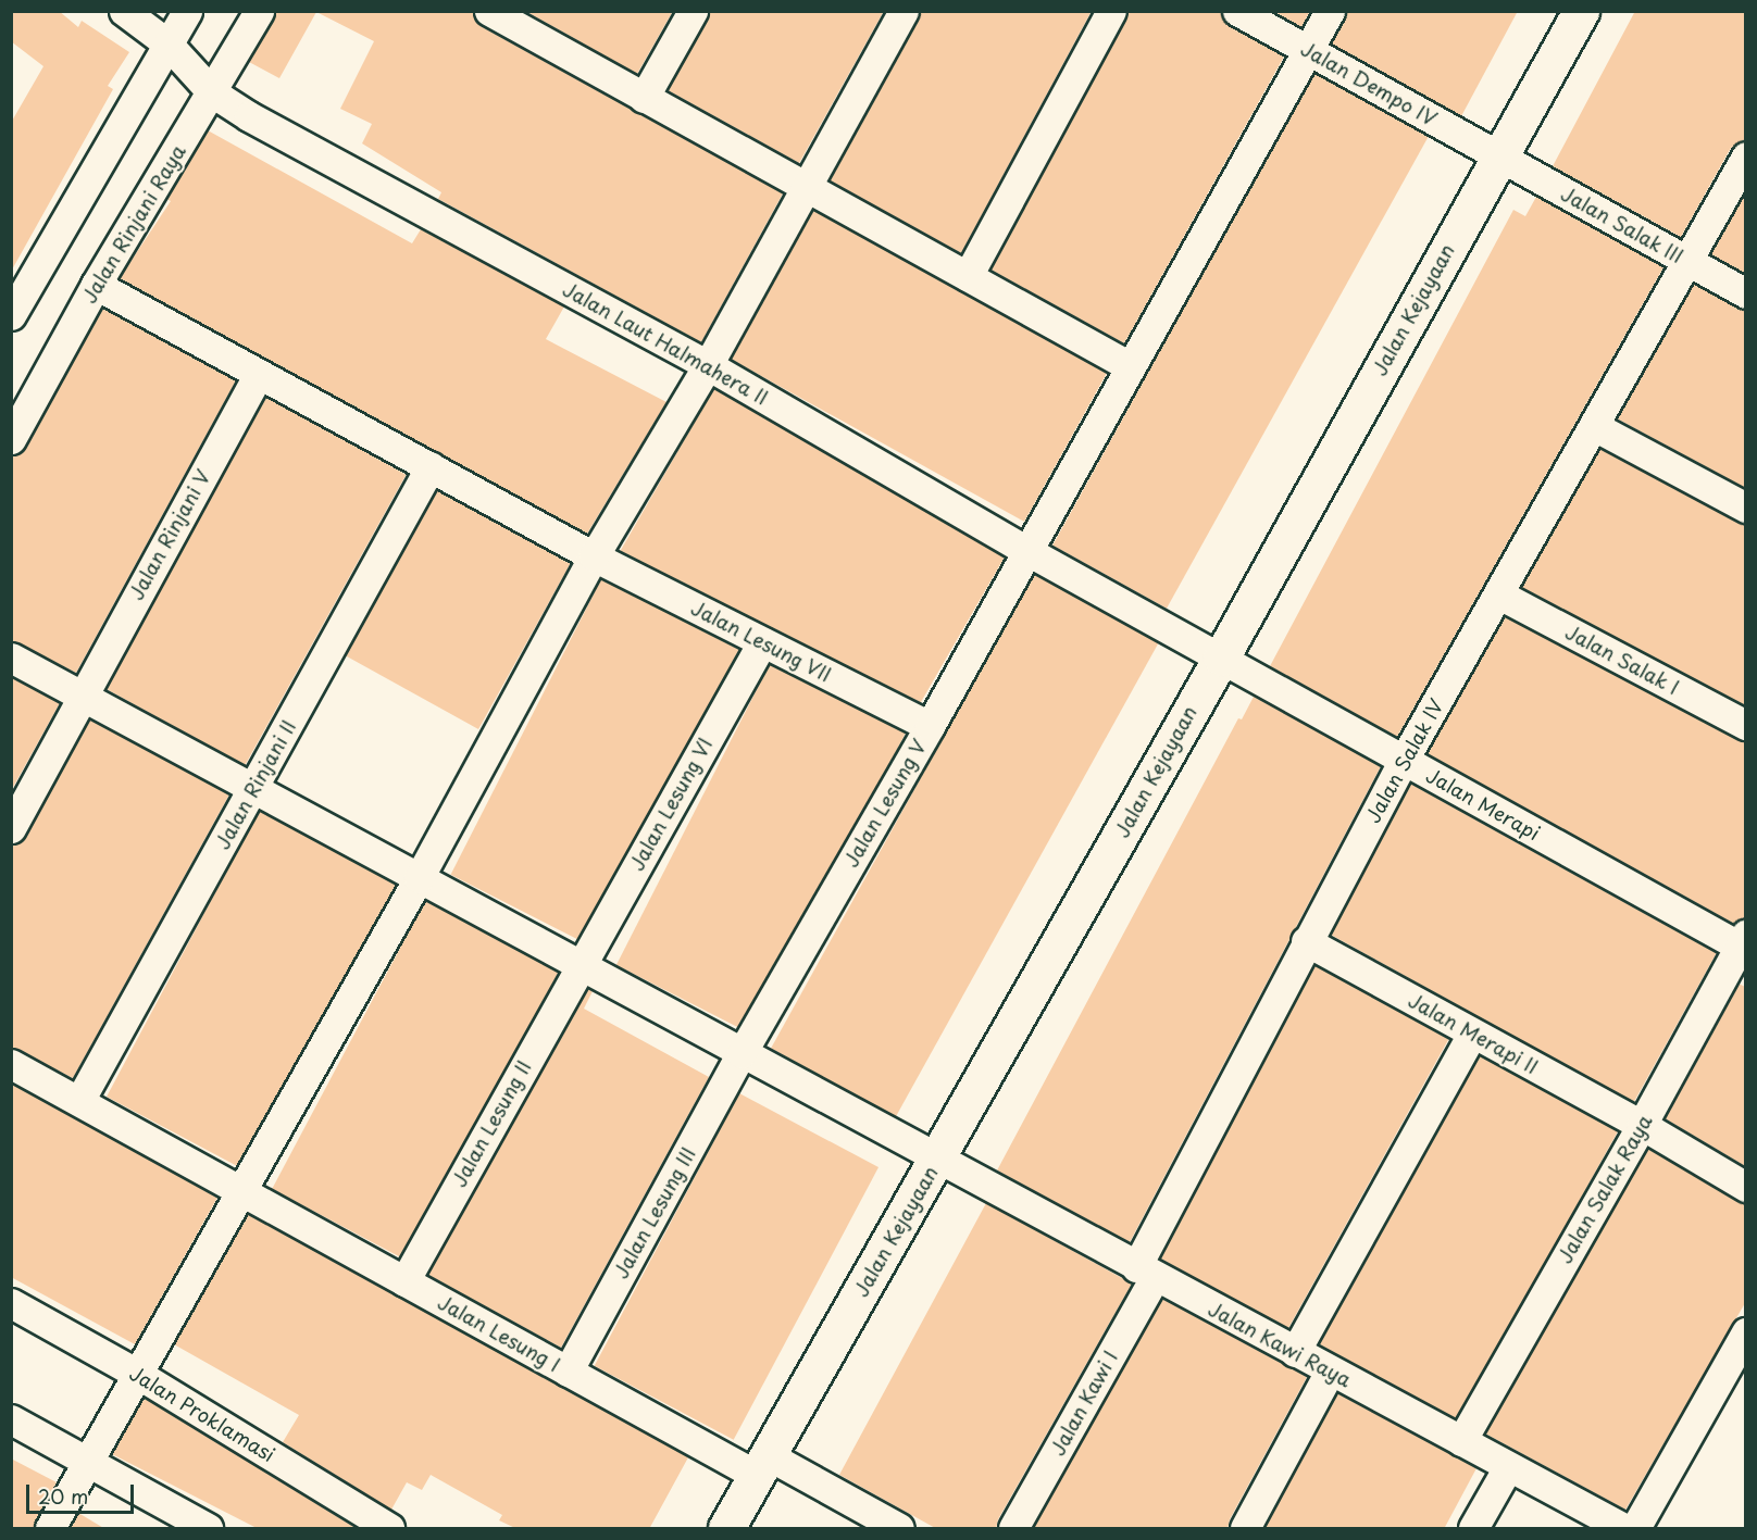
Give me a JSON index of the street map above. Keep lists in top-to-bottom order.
{
  "streets": {
    "street": [
      "Jalan Dempo IV",
      "Jalan Rinjani Raya",
      "Jalan Salak III",
      "Jalan Kejayaan",
      "Jalan Laut Halmahera II",
      "Jalan Rinjani V",
      "Jalan Lesung VII",
      "Jalan Salak I",
      "Jalan Salak IV",
      "Jalan Rinjani II",
      "Jalan Lesung V",
      "Jalan Lesung VI",
      "Jalan Merapi",
      "Jalan Merapi II",
      "Jalan Lesung II",
      "Jalan Salak Raya",
      "Jalan Lesung III",
      "Jalan Lesung I",
      "Jalan Kawi Raya",
      "Jalan Kawi I",
      "Jalan Proklamasi"
    ]
  },
  "crossings": [
    ["Jalan Dempo IV", "Jalan Salak III"],
    ["Jalan Dempo IV", "Jalan Kejayaan"],
    ["Jalan Dempo IV", "Jalan Lesung V"],
    ["Jalan Rinjani Raya", "Jalan Laut Halmahera II"],
    ["Jalan Rinjani Raya", "Jalan Lesung VII"],
    ["Jalan Salak III", "Jalan Kejayaan"],
    ["Jalan Salak III", "Jalan Salak IV"],
    ["Jalan Kejayaan", "Jalan Laut Halmahera II"],
    ["Jalan Kejayaan", "Jalan Merapi"],
    ["Jalan Kejayaan", "Jalan Lesung I"],
    ["Jalan Kejayaan", "Jalan Kawi Raya"],
    ["Jalan Laut Halmahera II", "Jalan Lesung V"],
    ["Jalan Laut Halmahera II", "Jalan Merapi"],
    ["Jalan Rinjani V", "Jalan Lesung VII"],
    ["Jalan Rinjani V", "Jalan Kawi Raya"],
    ["Jalan Lesung VII", "Jalan Rinjani II"],
    ["Jalan Lesung VII", "Jalan Lesung V"],
    ["Jalan Lesung VII", "Jalan Lesung VI"],
    ["Jalan Salak I", "Jalan Salak IV"],
    ["Jalan Salak IV", "Jalan Merapi"],
    ["Jalan Salak IV", "Jalan Merapi II"],
    ["Jalan Salak IV", "Jalan Kawi Raya"],
    ["Jalan Salak IV", "Jalan Kawi I"],
    ["Jalan Rinjani II", "Jalan Lesung I"],
    ["Jalan Rinjani II", "Jalan Kawi Raya"],
    ["Jalan Lesung V", "Jalan Lesung III"],
    ["Jalan Lesung V", "Jalan Kawi Raya"],
    ["Jalan Lesung VI", "Jalan Lesung II"],
    ["Jalan Lesung VI", "Jalan Kawi Raya"],
    ["Jalan Merapi", "Jalan Salak Raya"],
    ["Jalan Merapi II", "Jalan Salak Raya"],
    ["Jalan Lesung II", "Jalan Lesung I"],
    ["Jalan Lesung II", "Jalan Kawi Raya"],
    ["Jalan Salak Raya", "Jalan Kawi Raya"],
    ["Jalan Lesung III", "Jalan Lesung I"],
    ["Jalan Lesung III", "Jalan Kawi Raya"],
    ["Jalan Kawi Raya", "Jalan Kawi I"]
  ],
  "scale_bar": "20 m"
}
